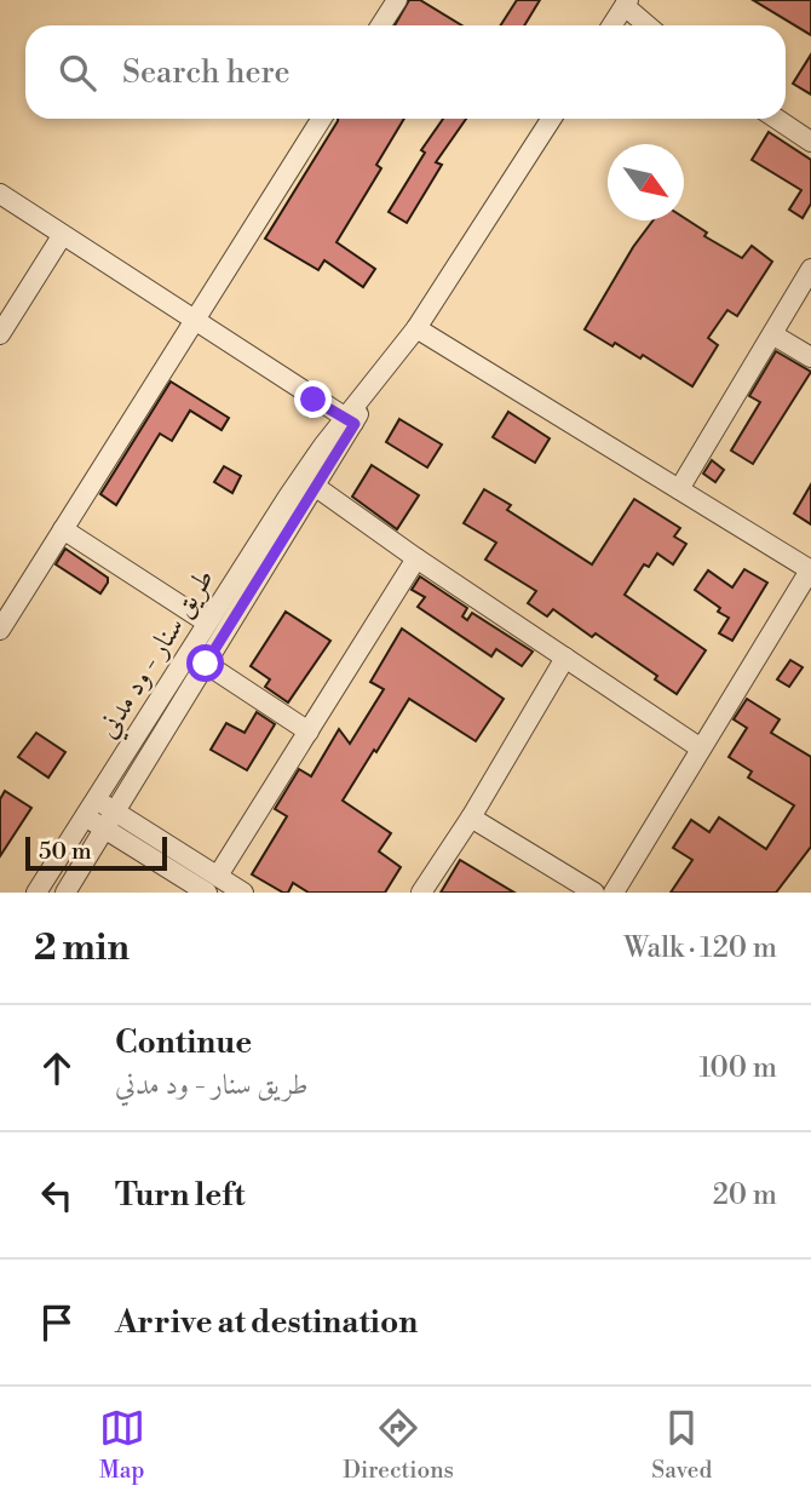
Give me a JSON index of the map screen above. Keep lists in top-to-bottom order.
{
  "streets": {
    "street": ["طريق سنار - ود مدني"]
  },
  "scale_bar": "50 m",
  "north": "bottom right",
  "page": {
    "search": "Search here",
    "scale": "50 m",
    "heading": ["2 min", "Walk · 120 m"],
    "list": [
      ["Continue", "طريق سنار - ود مدني", "100 m"],
      ["Turn left", "20 m"],
      "Arrive at destination"
    ],
    "nav": ["Map", "Directions", "Saved"]
  }
}
